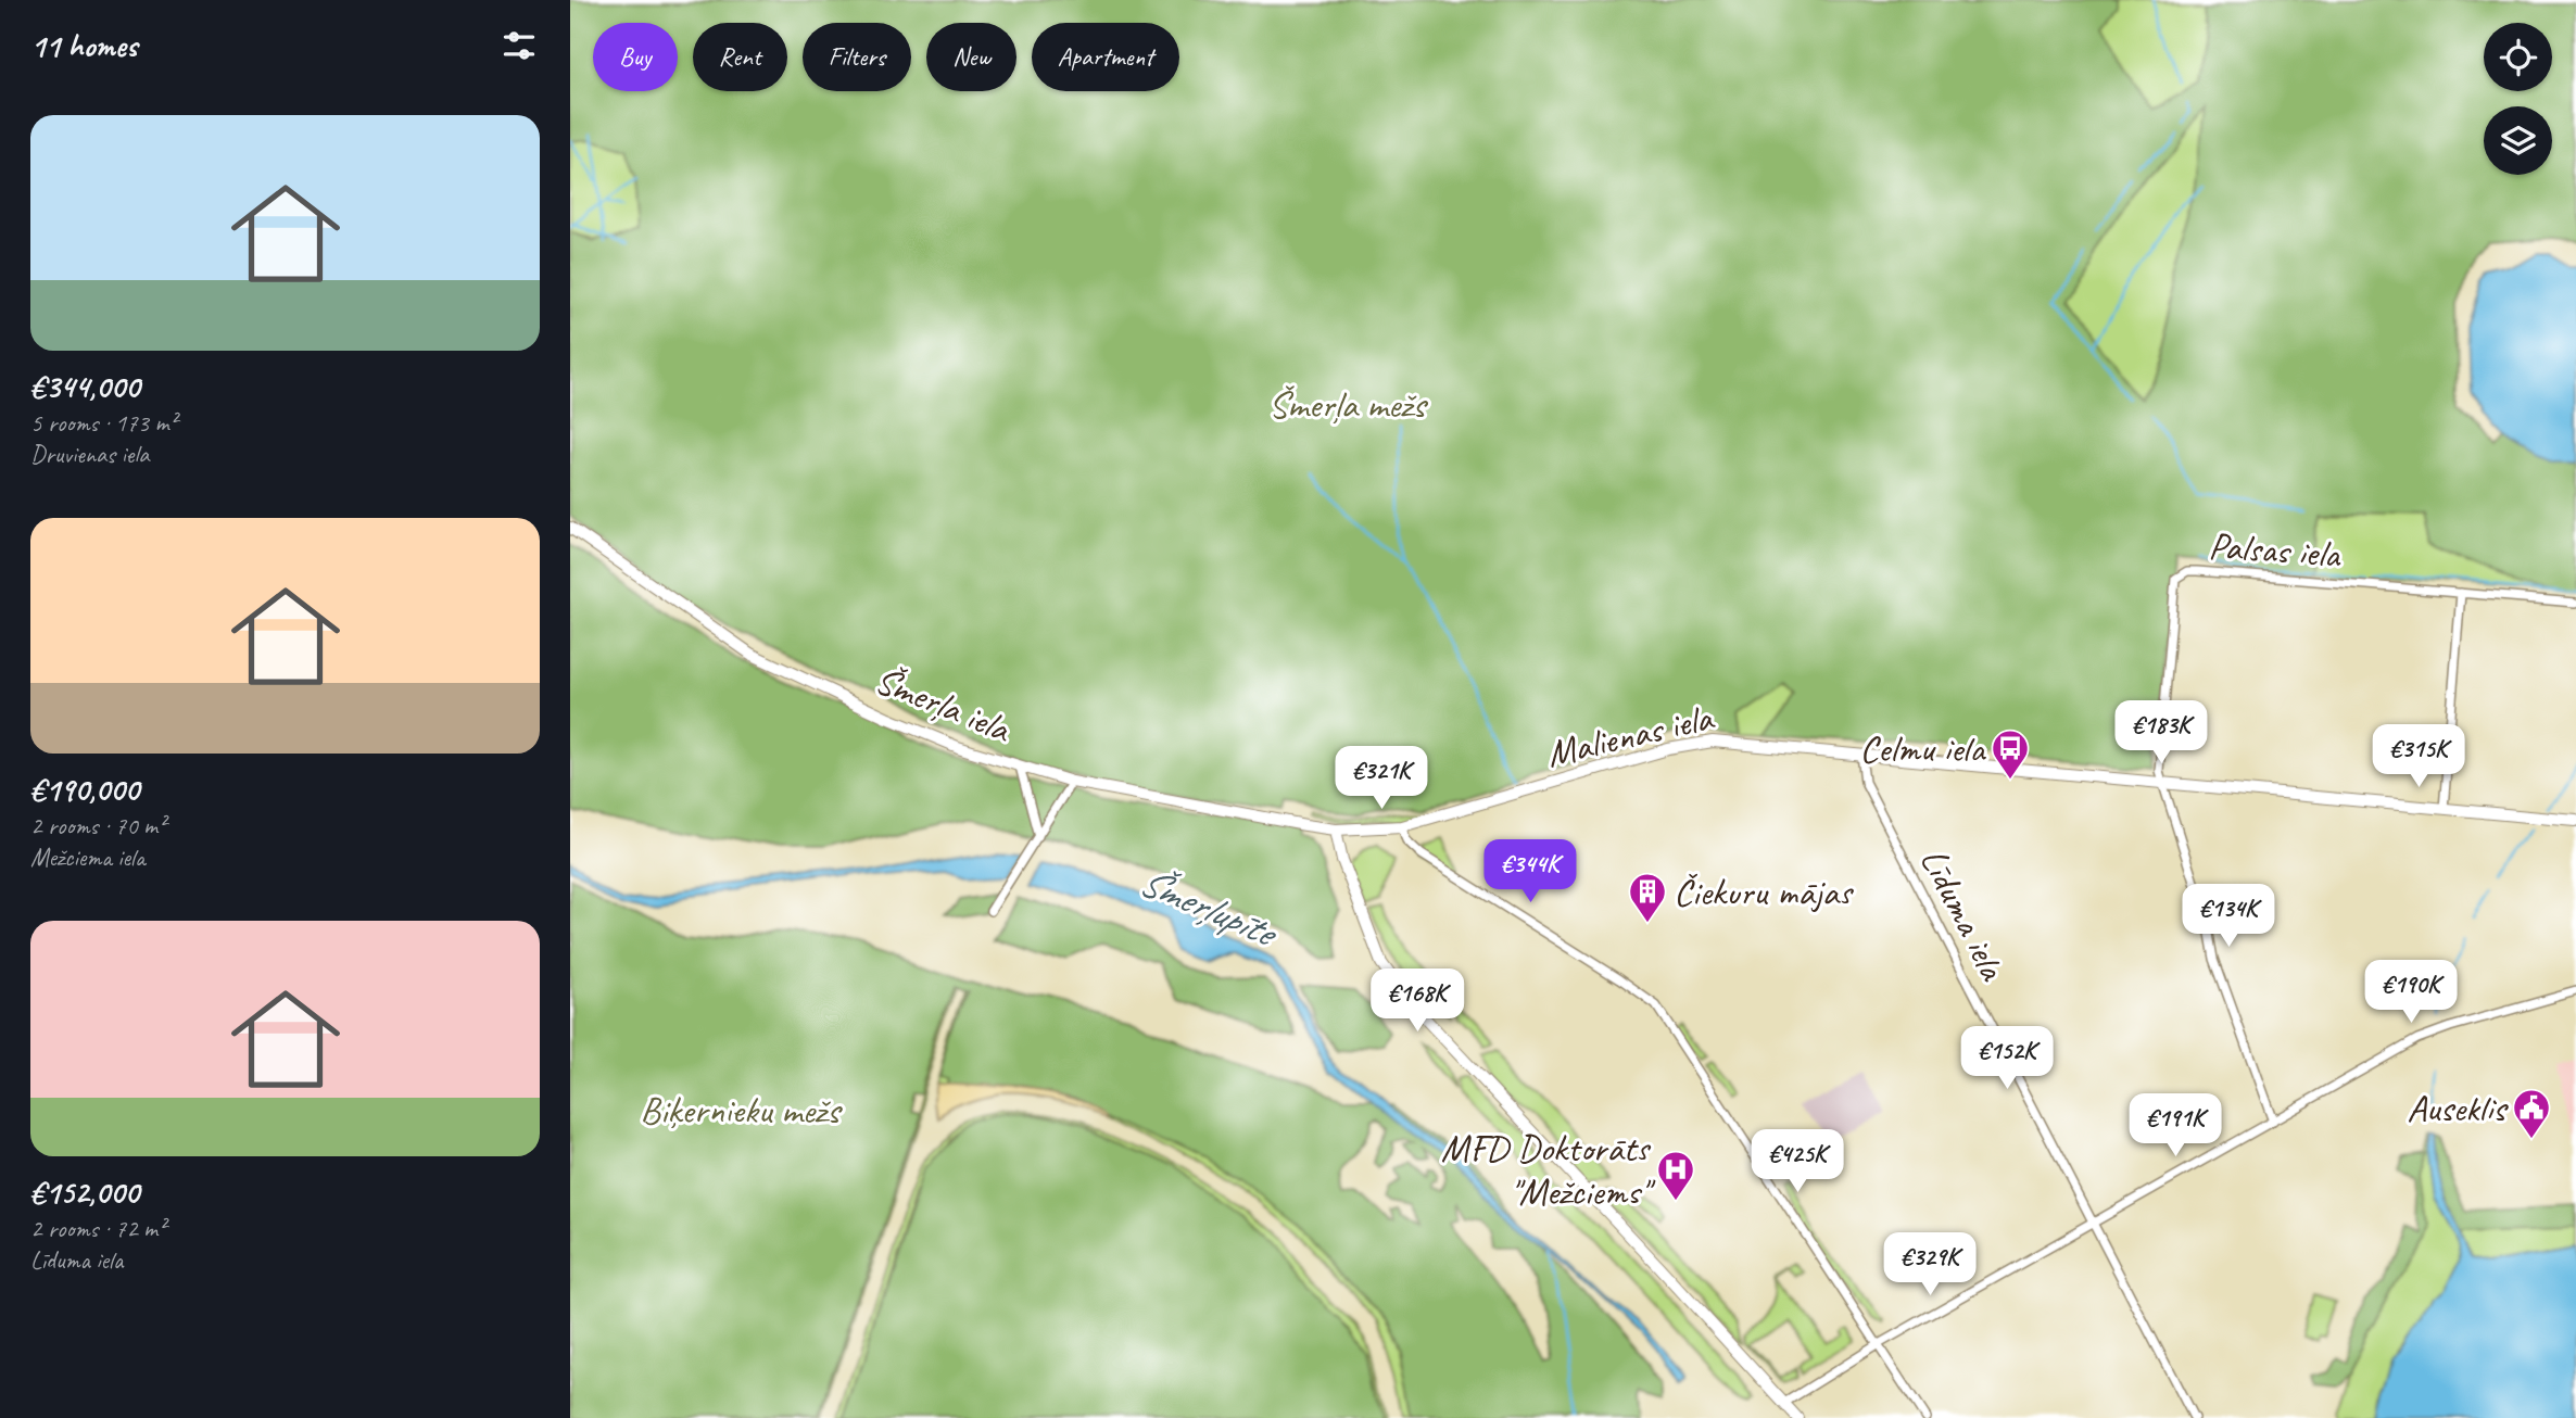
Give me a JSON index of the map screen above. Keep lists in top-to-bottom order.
{
  "streets": {
    "street": [
      "Palsas iela",
      "Šmerļa iela",
      "Malienas iela",
      "Līduma iela"
    ]
  },
  "crossings": [
    ["Palsas iela", "Malienas iela"],
    ["Šmerļa iela", "Malienas iela"],
    ["Malienas iela", "Līduma iela"]
  ],
  "water": ["Šmerļupīte"],
  "parks": ["Šmerļa mežs", "Biķernieku mežs"],
  "places": {
    "bus stop": ["Celmu iela"],
    "building": ["Čiekuru mājas"],
    "public building": ["Auseklis"],
    "hospital": ["MFD Doktorāts \"Mežciems\""]
  },
  "page": {
    "heading": "11 homes",
    "chip": [
      "Buy",
      "Rent",
      "Filters",
      "New",
      "Apartment"
    ],
    "list": [
      {
        "name": "€344,000",
        "note": "5 rooms · 173 m² · Druvienas iela"
      },
      {
        "name": "€190,000",
        "note": "2 rooms · 70 m² · Mežciema iela"
      },
      {
        "name": "€152,000",
        "note": "2 rooms · 72 m² · Līduma iela"
      }
    ],
    "price": [
      "€183K",
      "€315K",
      "€321K",
      "€344K",
      "€134K",
      "€190K",
      "€168K",
      "€152K",
      "€191K",
      "€425K",
      "€329K"
    ]
  }
}
